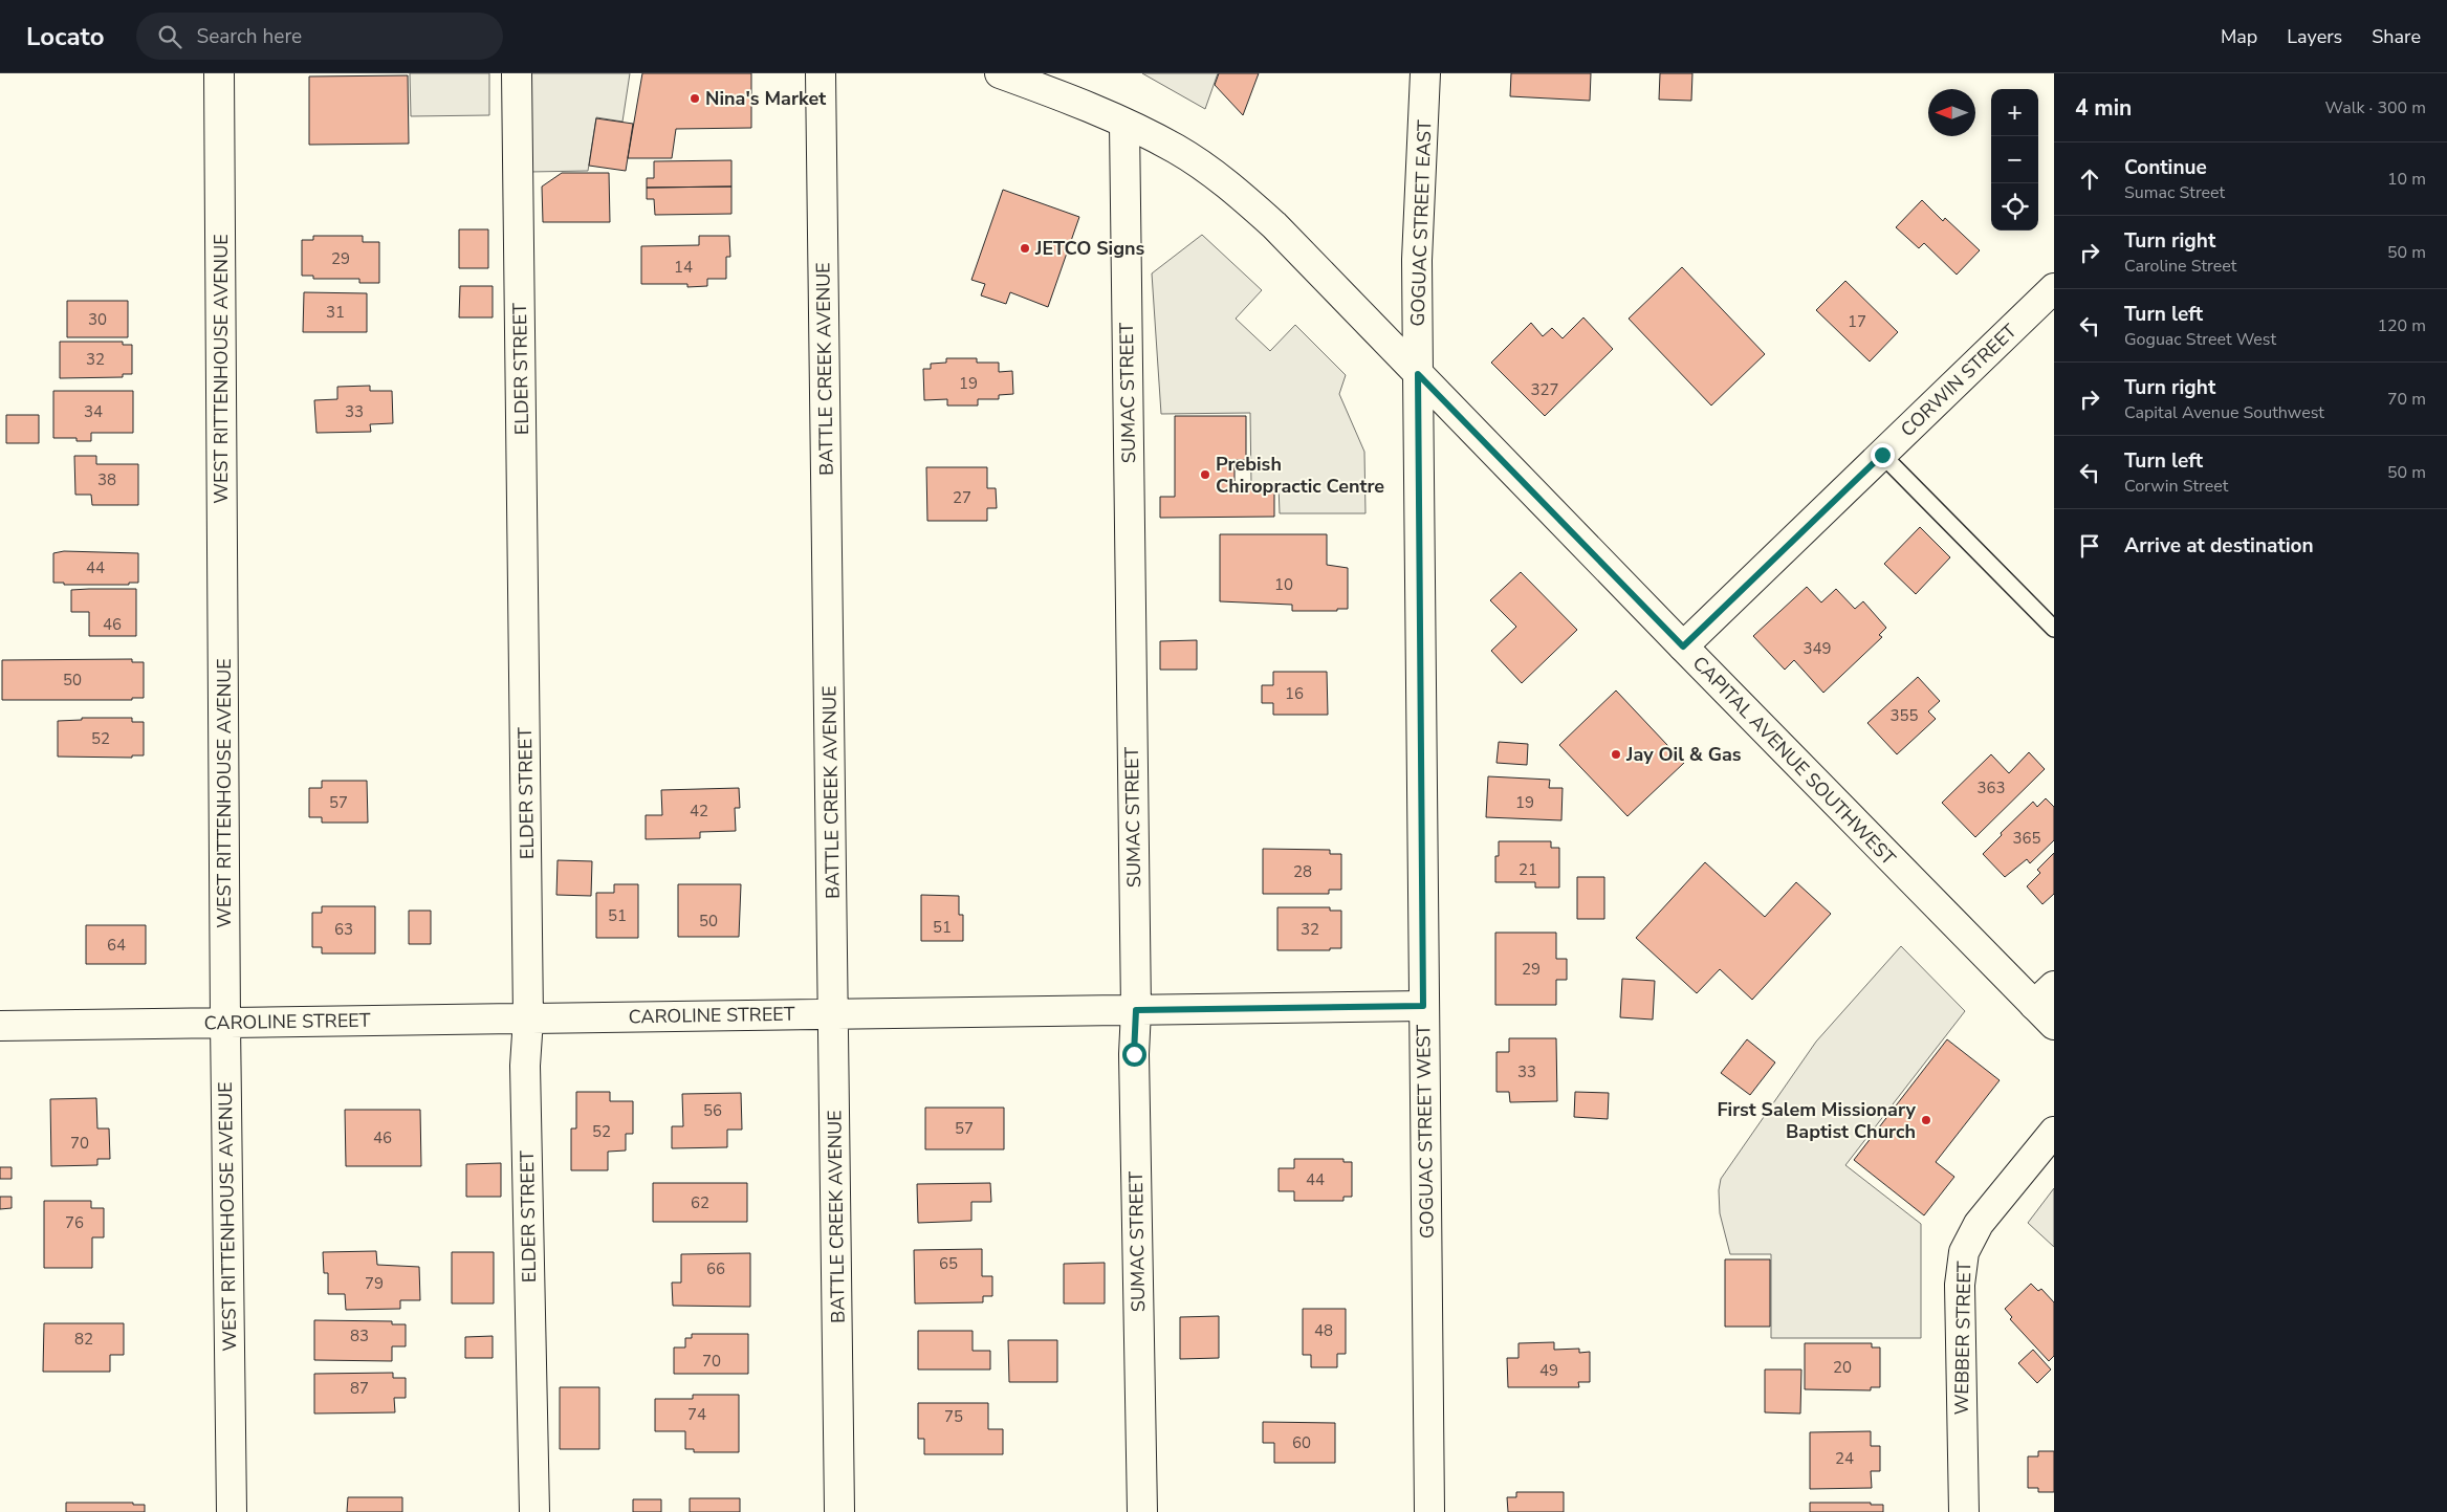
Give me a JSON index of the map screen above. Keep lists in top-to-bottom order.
{
  "streets": {
    "street": [
      "GOGUAC STREET EAST",
      "WEST RITTENHOUSE AVENUE",
      "ELDER STREET",
      "BATTLE CREEK AVENUE",
      "CORWIN STREET",
      "SUMAC STREET",
      "CAPITAL AVENUE SOUTHWEST",
      "CAROLINE STREET",
      "GOGUAC STREET WEST",
      "WEBBER STREET"
    ]
  },
  "crossings": [
    ["GOGUAC STREET EAST", "CAPITAL AVENUE SOUTHWEST"],
    ["GOGUAC STREET EAST", "GOGUAC STREET WEST"],
    ["WEST RITTENHOUSE AVENUE", "CAROLINE STREET"],
    ["ELDER STREET", "CAROLINE STREET"],
    ["BATTLE CREEK AVENUE", "CAROLINE STREET"],
    ["CORWIN STREET", "CAPITAL AVENUE SOUTHWEST"],
    ["SUMAC STREET", "CAPITAL AVENUE SOUTHWEST"],
    ["SUMAC STREET", "CAROLINE STREET"],
    ["CAPITAL AVENUE SOUTHWEST", "GOGUAC STREET WEST"],
    ["CAROLINE STREET", "GOGUAC STREET WEST"]
  ],
  "places": [
    "Nina's Market",
    "JETCO Signs",
    "Prebish Chiropractic Centre",
    "Jay Oil & Gas",
    "First Salem Missionary Baptist Church"
  ],
  "house_numbers": [
    "29",
    "14",
    "31",
    "30",
    "17",
    "32",
    "19",
    "327",
    "34",
    "33",
    "38",
    "27",
    "44",
    "10",
    "46",
    "349",
    "50",
    "16",
    "355",
    "52",
    "363",
    "57",
    "19",
    "42",
    "365",
    "21",
    "28",
    "51",
    "50",
    "51",
    "63",
    "32",
    "64",
    "29",
    "33",
    "56",
    "57",
    "52",
    "46",
    "70",
    "44",
    "62",
    "76",
    "65",
    "66",
    "79",
    "48",
    "83",
    "82",
    "70",
    "20",
    "49",
    "87",
    "74",
    "75",
    "60",
    "24"
  ],
  "north": "left",
  "page": {
    "header": "Locato",
    "search": "Search here",
    "nav": ["Map", "Layers", "Share"],
    "heading": ["4 min", "Walk · 300 m"],
    "map_buttons": ["+", "−"],
    "list": [
      ["Continue", "Sumac Street", "10 m"],
      ["Turn right", "Caroline Street", "50 m"],
      ["Turn left", "Goguac Street West", "120 m"],
      ["Turn right", "Capital Avenue Southwest", "70 m"],
      ["Turn left", "Corwin Street", "50 m"],
      "Arrive at destination"
    ]
  }
}
